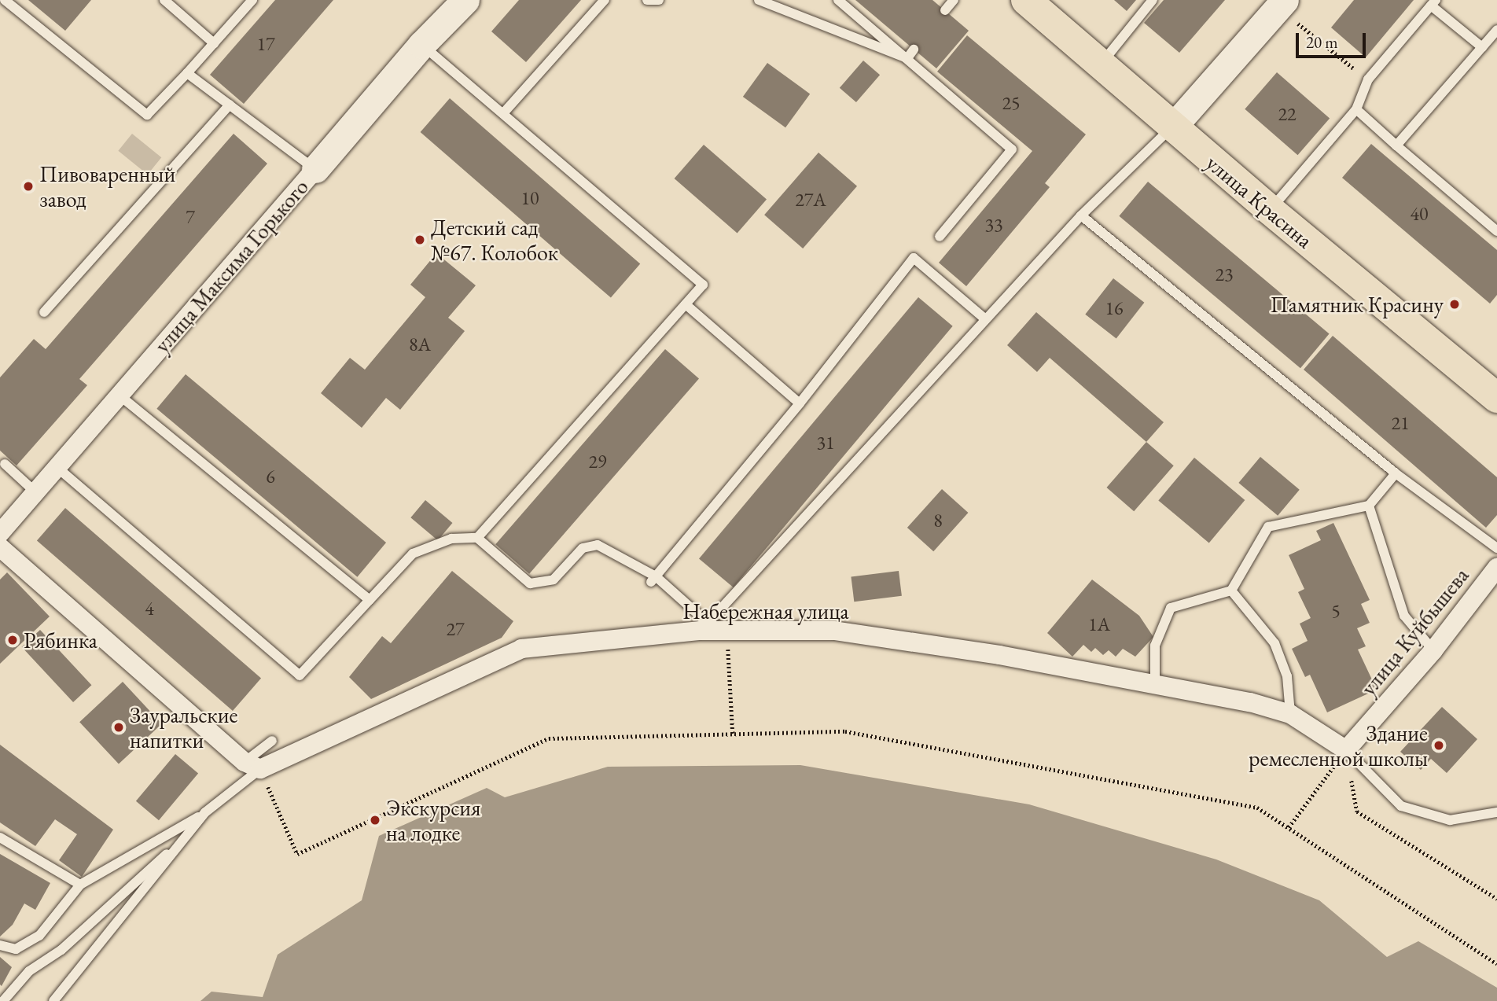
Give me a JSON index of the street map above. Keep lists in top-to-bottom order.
{
  "streets": {
    "main road": ["улица Красина"],
    "street": ["улица Максима Горького", "Набережная улица", "улица Куйбышева"]
  },
  "crossings": [
    ["Набережная улица", "улица Куйбышева"]
  ],
  "places": [
    "Пивоваренный завод",
    "Детский сад №67. Колобок",
    "Памятник Красину",
    "Рябинка",
    "Зауральские напитки",
    "Здание ремесленной школы",
    "Экскурсия на лодке"
  ],
  "house_numbers": [
    "17",
    "25",
    "22",
    "10",
    "27А",
    "40",
    "7",
    "33",
    "23",
    "16",
    "8А",
    "21",
    "31",
    "29",
    "6",
    "8",
    "4",
    "5",
    "1А",
    "27"
  ],
  "scale_bar": "20 m"
}
